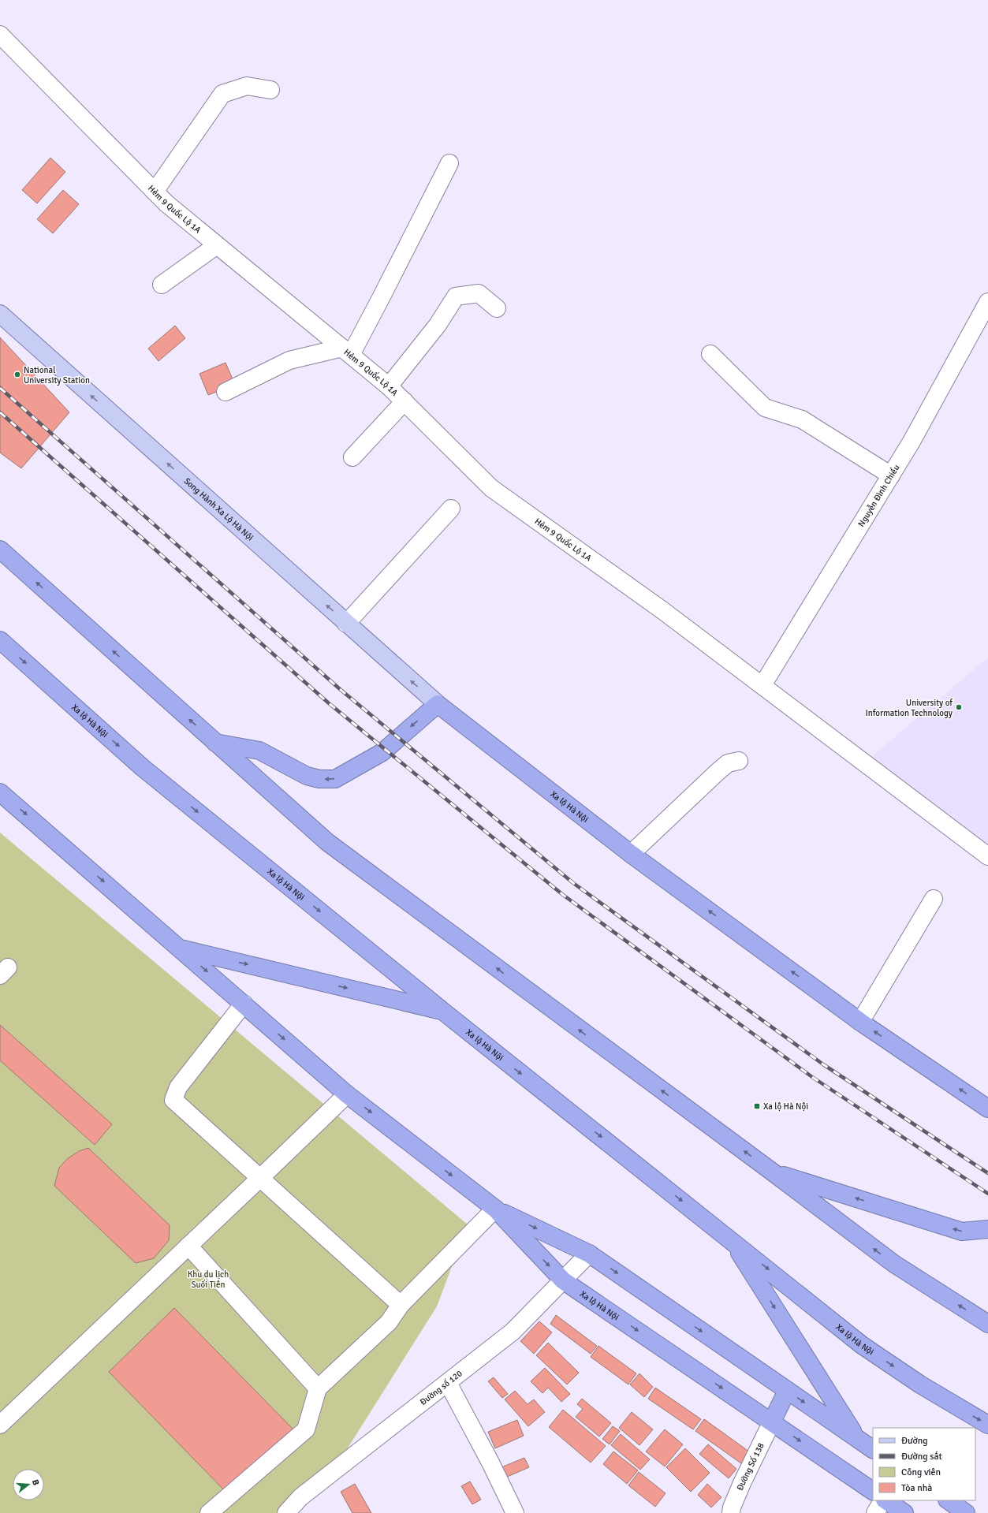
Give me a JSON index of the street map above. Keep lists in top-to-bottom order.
{
  "streets": {
    "highway": ["Xa lộ Hà Nội"],
    "main road": ["Song Hành Xa Lộ Hà Nội"],
    "street": [
      "Hẻm 9 Quốc Lộ 1A",
      "Nguyễn Đình Chiểu",
      "Đường số 120",
      "Đường Số 138"
    ]
  },
  "crossings": [
    ["Hẻm 9 Quốc Lộ 1A", "Nguyễn Đình Chiểu"],
    ["Song Hành Xa Lộ Hà Nội", "Xa lộ Hà Nội"],
    ["Xa lộ Hà Nội", "Đường số 120"],
    ["Xa lộ Hà Nội", "Đường Số 138"]
  ],
  "one_way": ["Song Hành Xa Lộ Hà Nội"],
  "parks": ["Khu du lịch Suối Tiên"],
  "places": {
    "other": ["National University Station", "University of Information Technology"],
    "transit": ["Xa lộ Hà Nội"]
  },
  "legend": [
    "Đường",
    "Đường sắt",
    "Công viên",
    "Tòa nhà"
  ],
  "north": "right"
}
